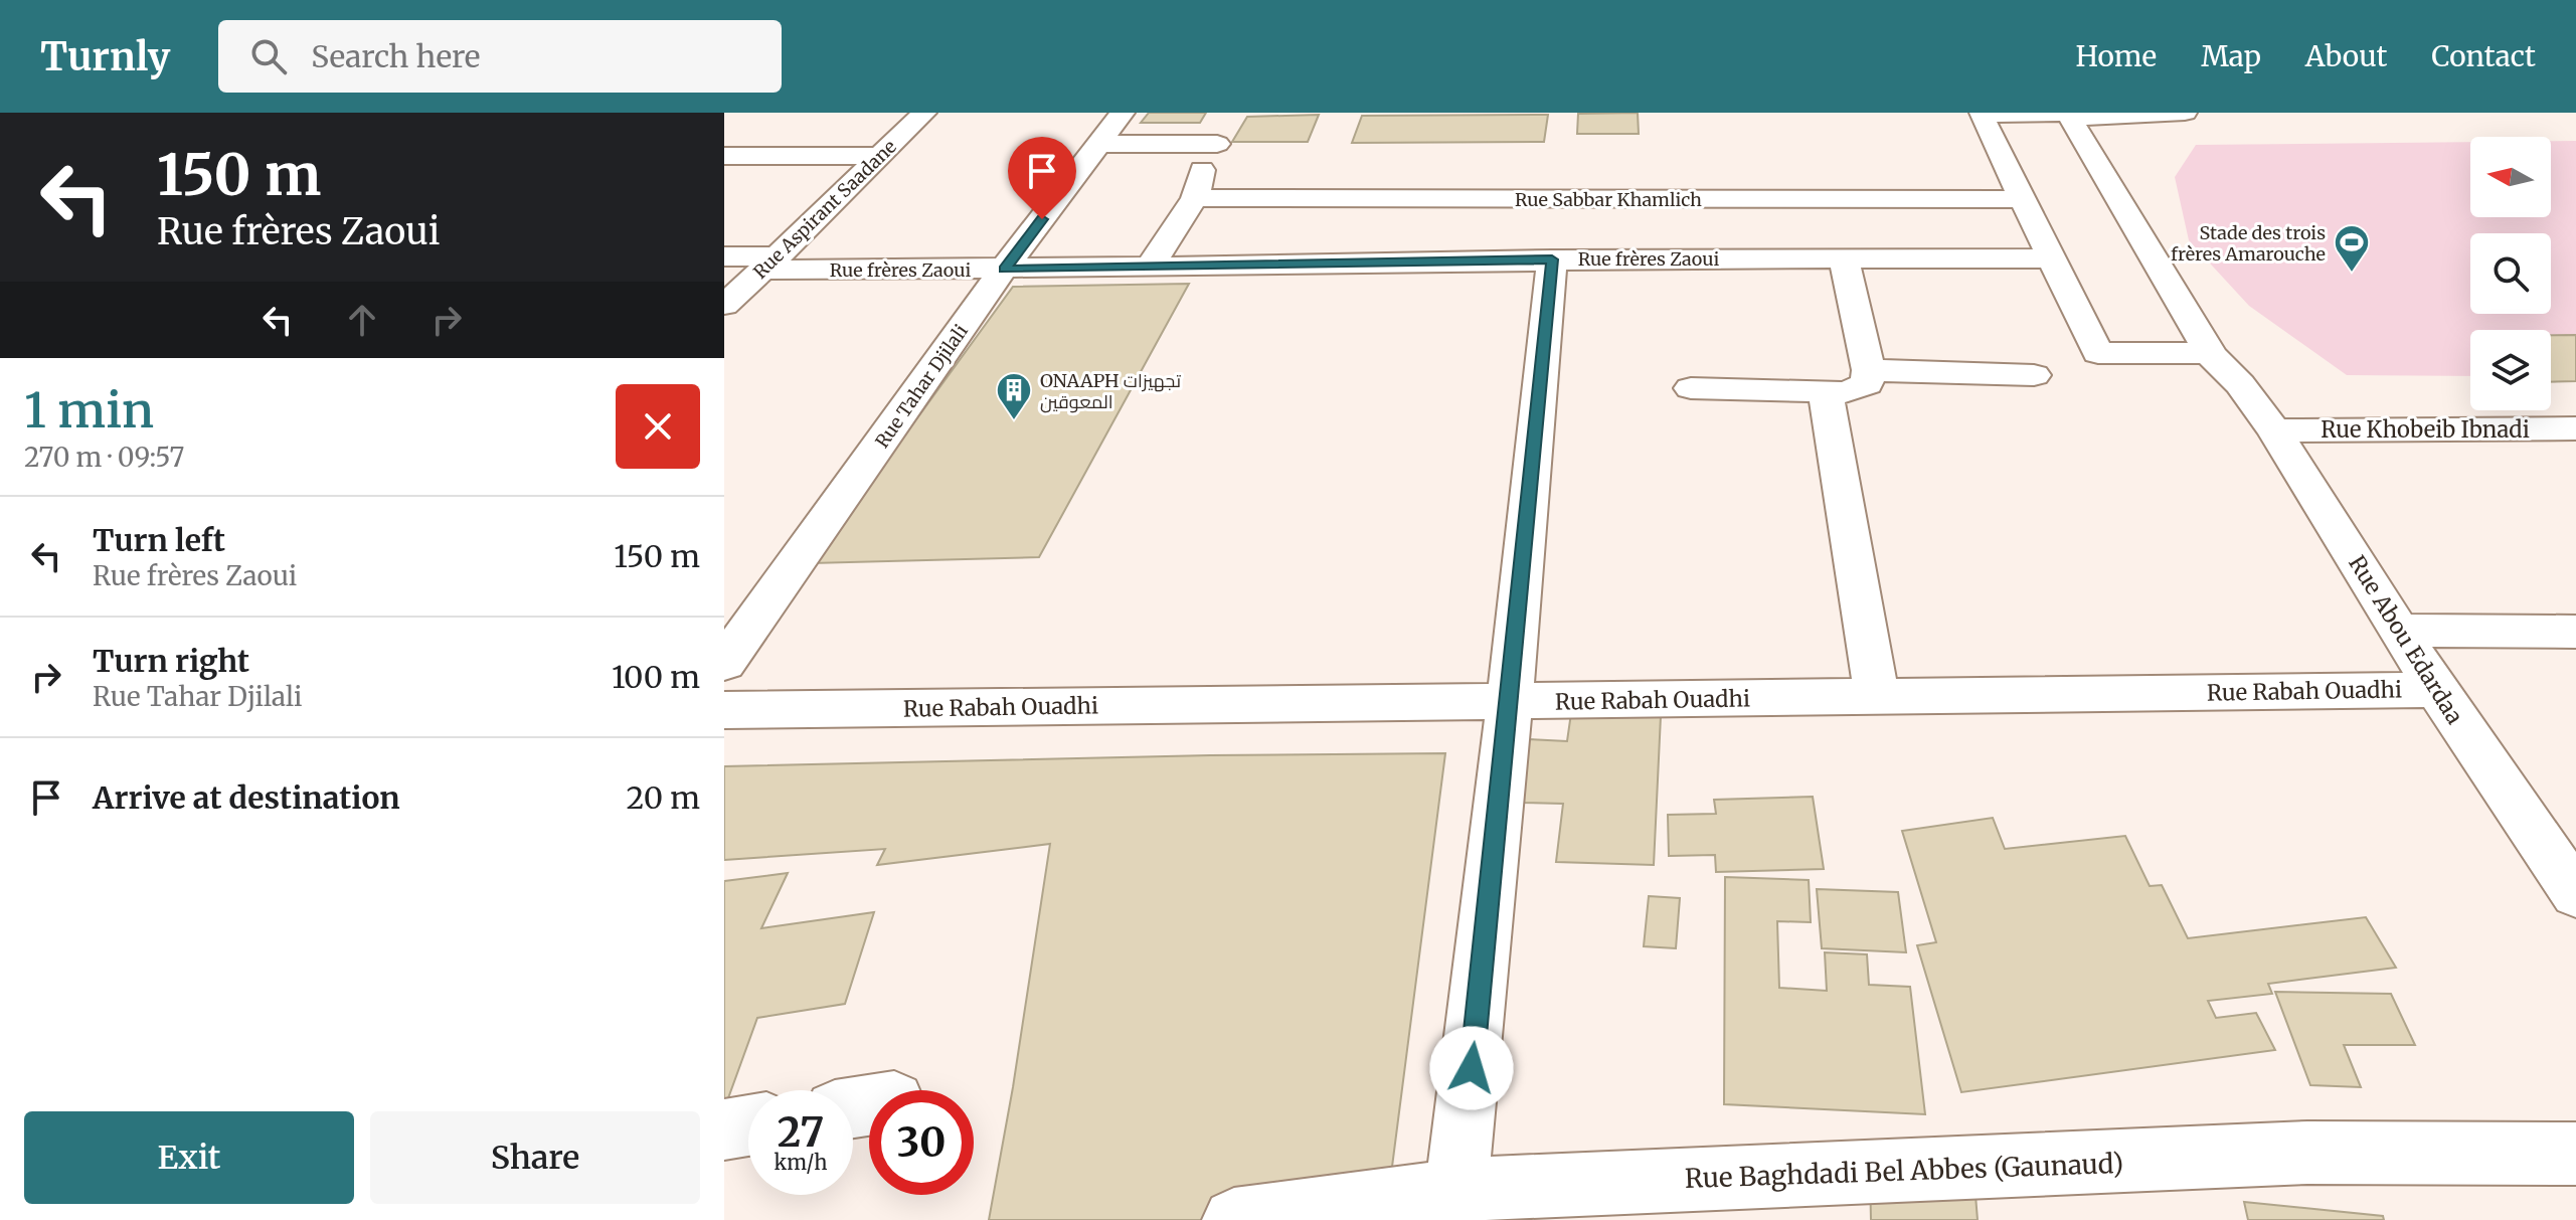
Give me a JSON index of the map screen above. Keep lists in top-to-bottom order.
{
  "streets": {
    "street": [
      "Rue Sabbar Khamlich",
      "Rue Aspirant Saadane",
      "Rue frères Zaoui",
      "Rue Tahar Djilali",
      "Rue Khobeib Ibnadi",
      "Rue Abou Edardaa",
      "Rue Rabah Ouadhi",
      "Rue Baghdadi Bel Abbes (Gaunaud)"
    ]
  },
  "crossings": [
    ["Rue Sabbar Khamlich", "Rue frères Zaoui"],
    ["Rue Aspirant Saadane", "Rue frères Zaoui"],
    ["Rue frères Zaoui", "Rue Tahar Djilali"],
    ["Rue Khobeib Ibnadi", "Rue Abou Edardaa"],
    ["Rue Abou Edardaa", "Rue Rabah Ouadhi"]
  ],
  "places": {
    "sports": ["Stade des trois frères Amarouche"],
    "building": ["ONAAPH تجهيزات المعوقين"]
  },
  "north": "left",
  "page": {
    "header": "Turnly",
    "search": "Search here",
    "nav": [
      "Home",
      "Map",
      "About",
      "Contact"
    ],
    "turn": ["150 m", "Rue frères Zaoui"],
    "heading": ["1 min", "270 m · 09:57"],
    "list": [
      {
        "name": "Turn left",
        "note": "Rue frères Zaoui",
        "value": "150 m"
      },
      {
        "name": "Turn right",
        "note": "Rue Tahar Djilali",
        "value": "100 m"
      },
      {
        "name": "Arrive at destination",
        "value": "20 m"
      }
    ],
    "speed": "27 km/h",
    "limit": "30",
    "buttons": ["Exit", "Share"]
  }
}
